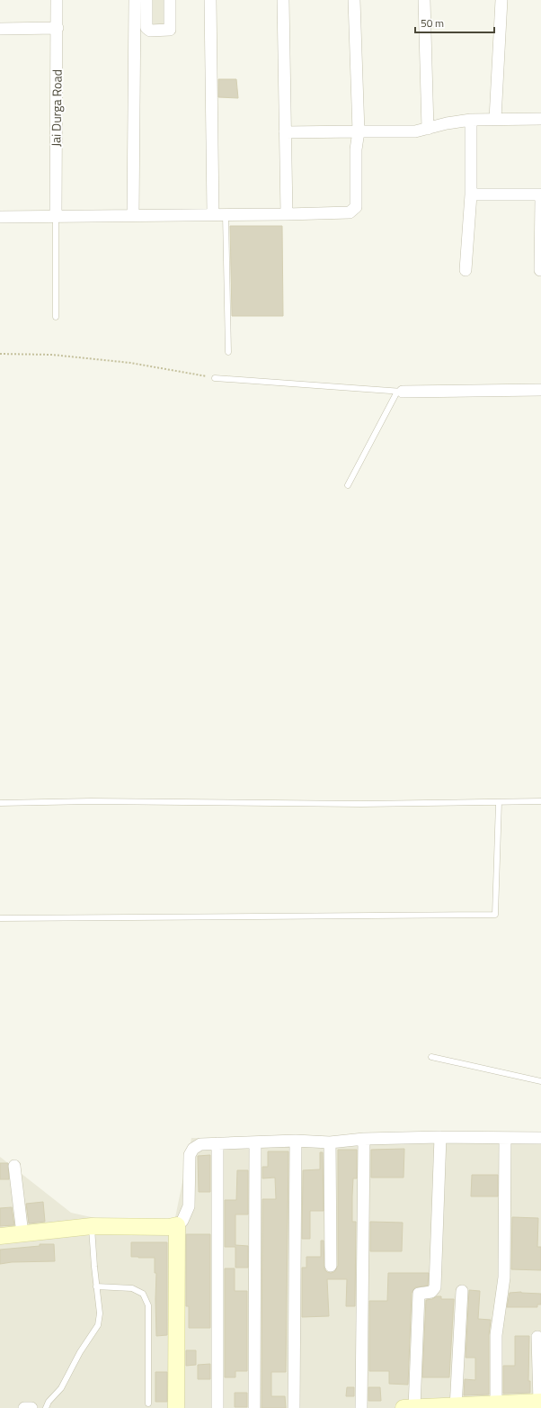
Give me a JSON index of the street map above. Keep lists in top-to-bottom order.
{
  "streets": {
    "street": ["Jai Durga Road"]
  },
  "scale_bar": "50 m"
}
